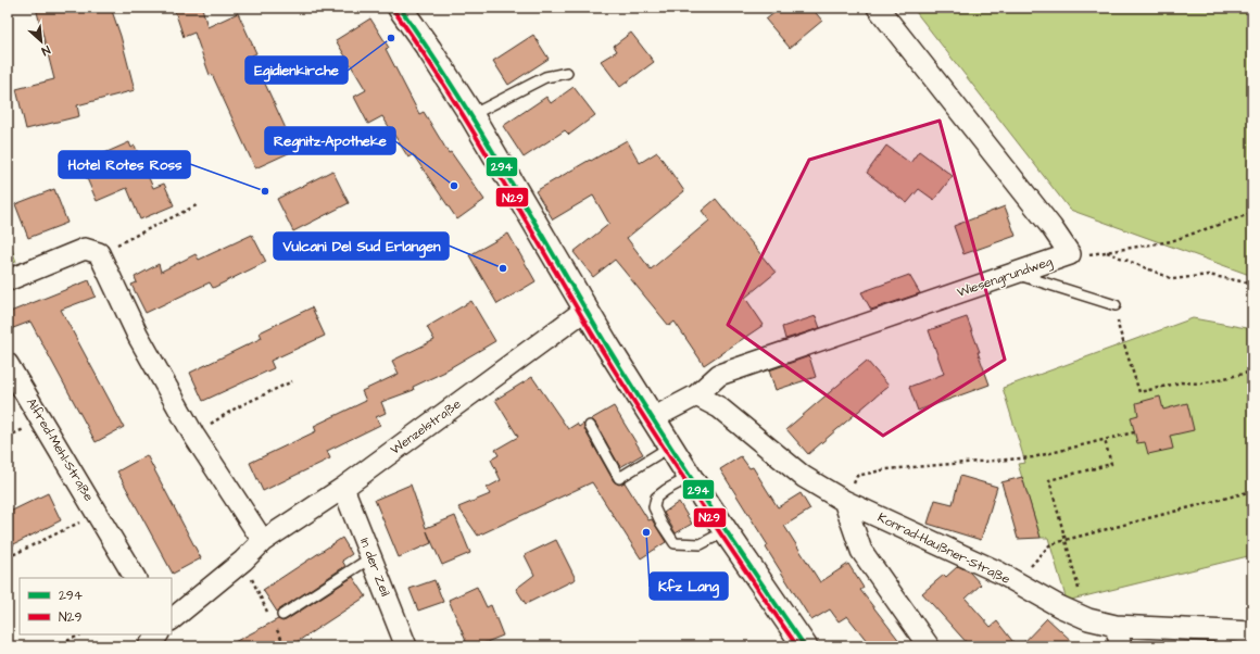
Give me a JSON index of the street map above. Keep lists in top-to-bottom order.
{
  "streets": {
    "street": [
      "Wiesengrundweg",
      "Wenzelstraße",
      "Alfred-Mehl-Straße",
      "Konrad-Haußner-Straße",
      "In der Zeil"
    ]
  },
  "crossings": [
    ["Wiesengrundweg", "Konrad-Haußner-Straße"],
    ["Wenzelstraße", "In der Zeil"]
  ],
  "places": [
    "Egidienkirche",
    "Regnitz-Apotheke",
    "Hotel Rotes Ross",
    "Vulcani Del Sud Erlangen",
    "Kfz Lang"
  ],
  "lines": ["transit line 294", "transit line N29"],
  "legend": ["294", "N29"],
  "north": "bottom right"
}
